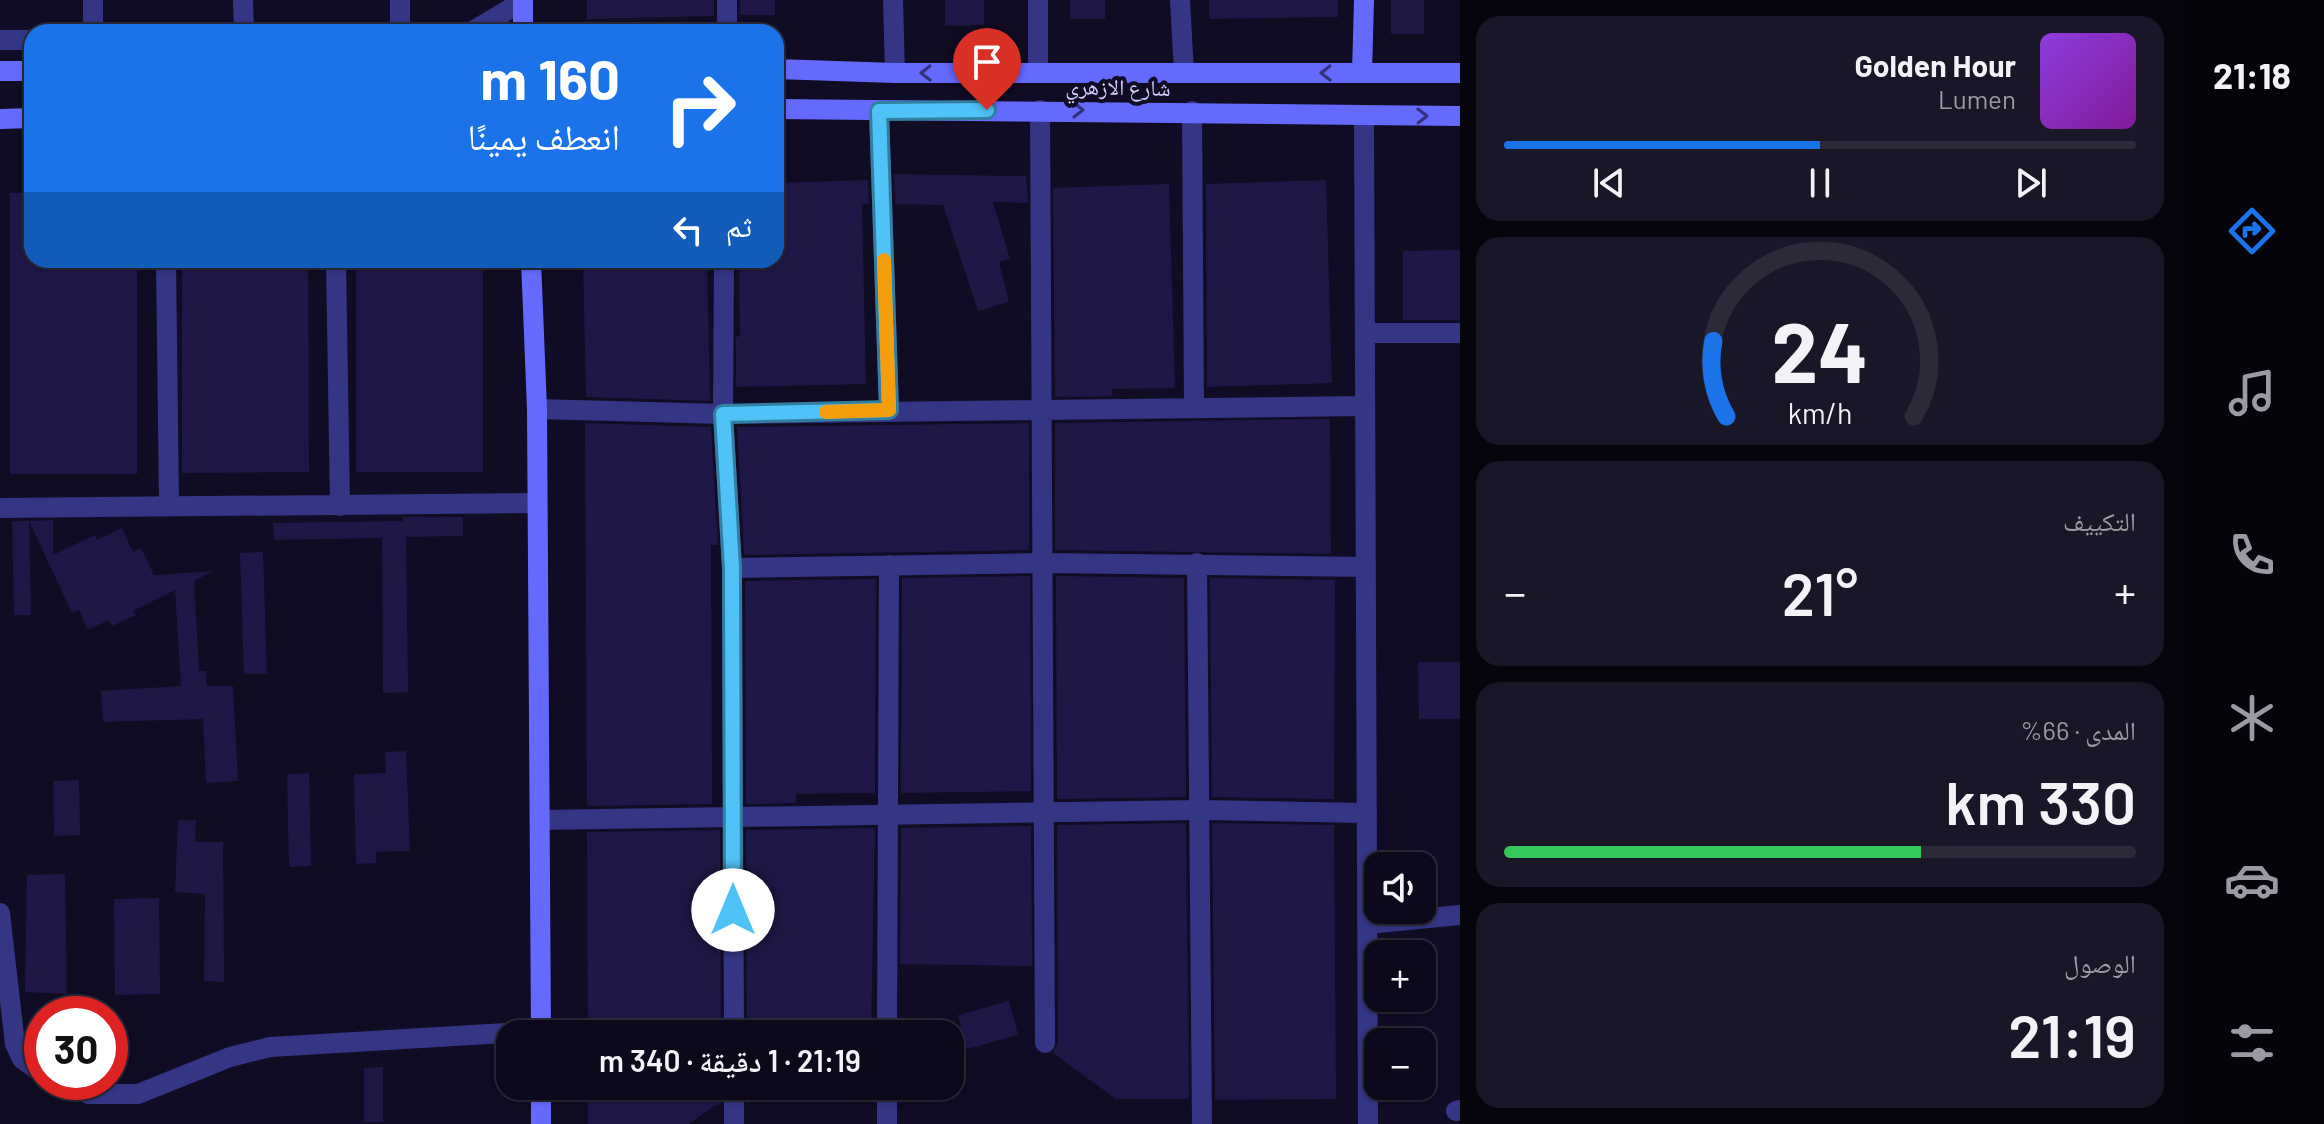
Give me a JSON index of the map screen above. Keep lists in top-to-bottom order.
{
  "streets": {
    "street": ["شارع الازهري"]
  },
  "page": {
    "tabs": "21:18",
    "turn": ["160 m", "انعطف يمينًا"],
    "song": ["Golden Hour", "Lumen"],
    "then": "ثم",
    "tile": [
      "التكييف",
      ["المدى · 66%", "330 km"],
      ["الوصول", "21:19"]
    ],
    "heat": ["−", "21°", "+"],
    "map_buttons": ["+", "−"],
    "limit": "30",
    "trip": "21:19 · 1 دقيقة · 340 m",
    "gauge": ["24", "km/h"]
  }
}
